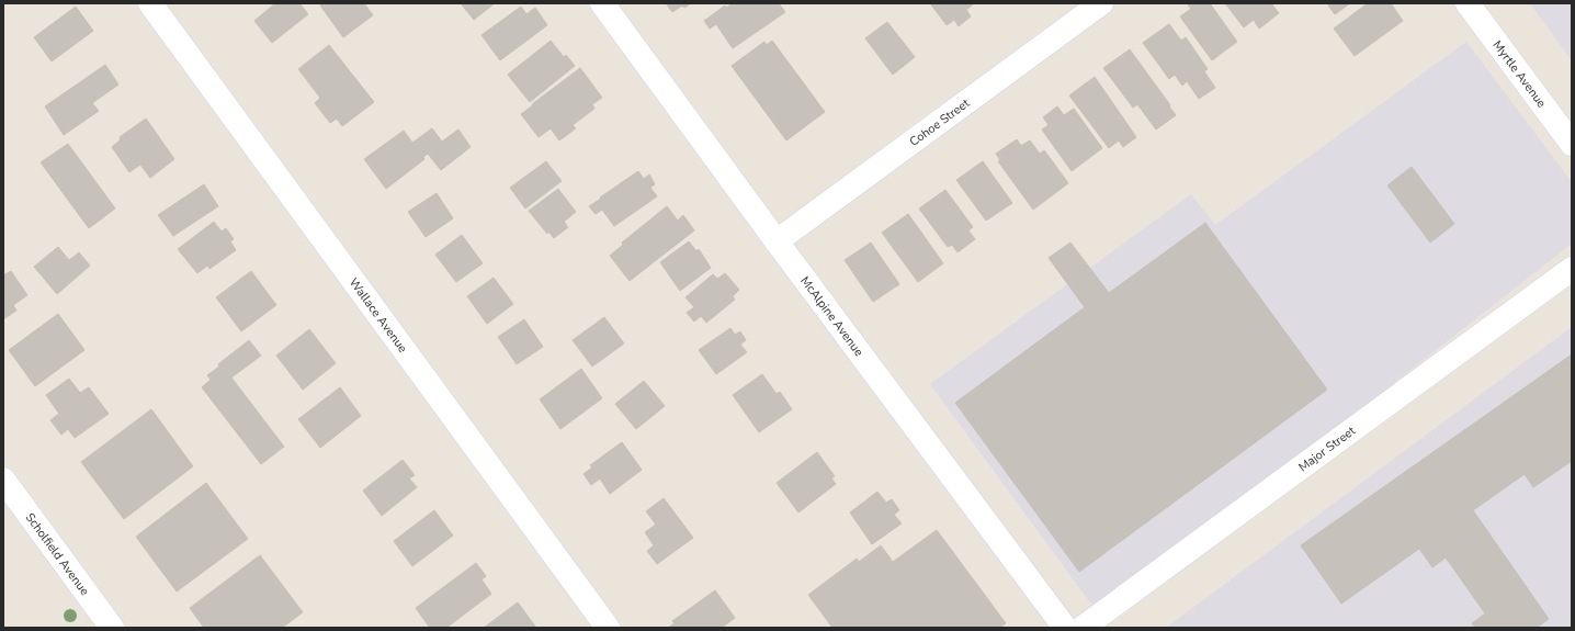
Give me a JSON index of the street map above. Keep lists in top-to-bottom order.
{
  "streets": {
    "street": [
      "Myrtle Avenue",
      "Cohoe Street",
      "Wallace Avenue",
      "McAlpine Avenue",
      "Major Street",
      "Scholfield Avenue"
    ]
  },
  "crossings": [
    ["Cohoe Street", "McAlpine Avenue"]
  ]
}
